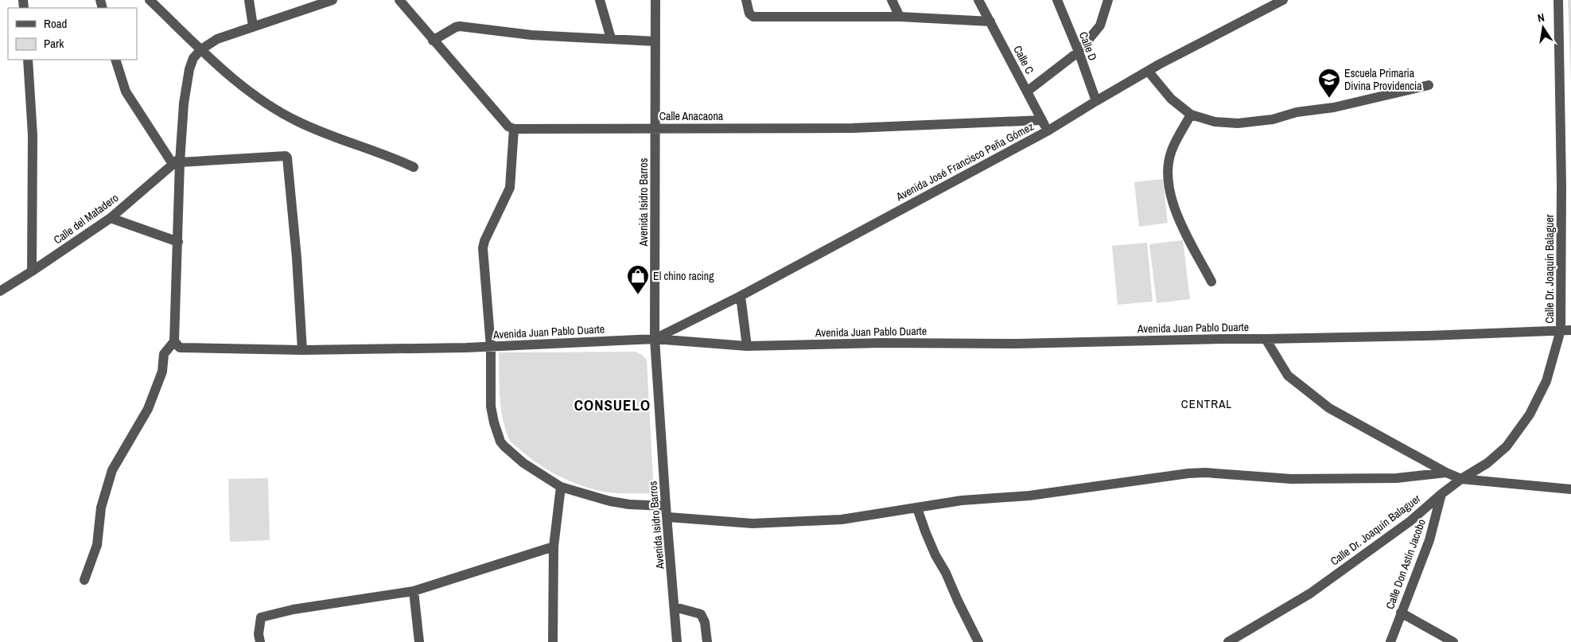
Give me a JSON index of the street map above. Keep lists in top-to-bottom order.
{
  "streets": {
    "street": [
      "Calle D",
      "Calle C",
      "Calle Anacaona",
      "Avenida José Francisco Peña Gómez",
      "Avenida Isidro Barros",
      "Calle del Matadero",
      "Calle Dr. Joaquín Balaguer",
      "Avenida Juan Pablo Duarte",
      "Calle Don Astín Jacobo"
    ]
  },
  "crossings": [
    ["Calle D", "Avenida José Francisco Peña Gómez"],
    ["Calle C", "Calle Anacaona"],
    ["Calle C", "Avenida José Francisco Peña Gómez"],
    ["Calle Anacaona", "Avenida Isidro Barros"],
    ["Avenida José Francisco Peña Gómez", "Avenida Isidro Barros"],
    ["Avenida José Francisco Peña Gómez", "Avenida Juan Pablo Duarte"],
    ["Avenida Isidro Barros", "Avenida Juan Pablo Duarte"],
    ["Calle Dr. Joaquín Balaguer", "Avenida Juan Pablo Duarte"],
    ["Calle Dr. Joaquín Balaguer", "Calle Don Astín Jacobo"]
  ],
  "districts": ["CENTRAL", "CONSUELO"],
  "places": {
    "school or university": ["Escuela Primaria Divina Providencia"],
    "shop": ["El chino racing"]
  },
  "legend": ["Road", "Park"],
  "north": "top"
}
